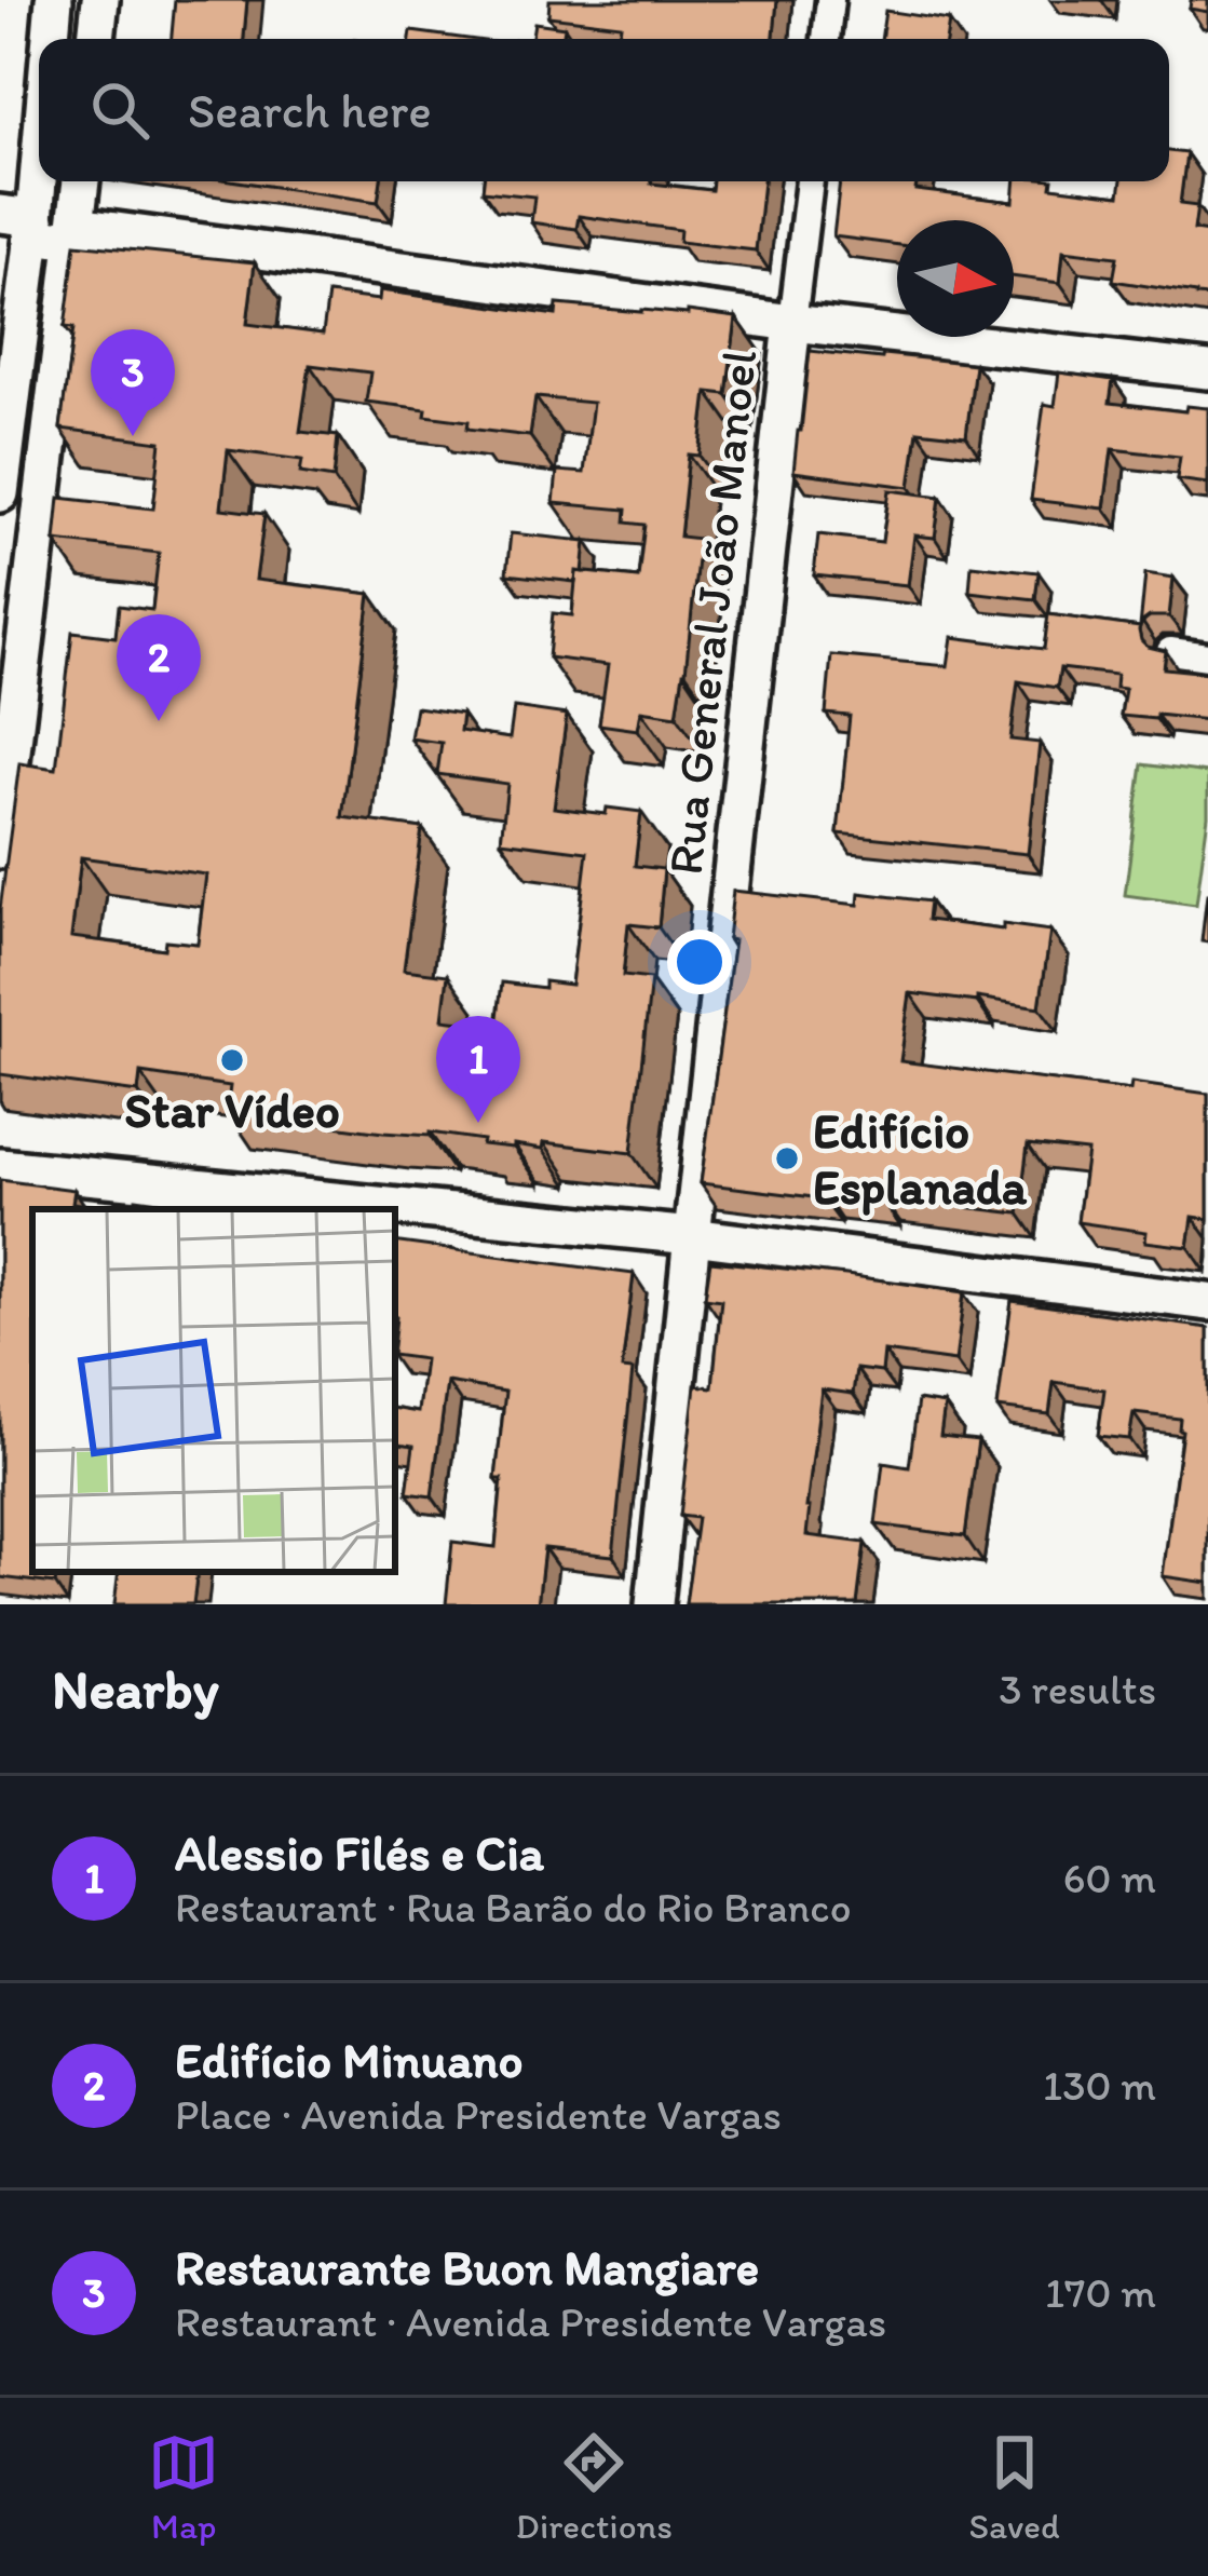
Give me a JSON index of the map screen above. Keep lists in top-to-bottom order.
{
  "streets": {
    "street": ["Rua General João Manoel"]
  },
  "places": ["Star Vídeo", "Edifício Esplanada"],
  "north": "right",
  "page": {
    "search": "Search here",
    "pins": ["3", "2", "1"],
    "heading": ["Nearby", "3 results"],
    "list": [
      {
        "mark": "1",
        "name": "Alessio Filés e Cia",
        "note": "Restaurant · Rua Barão do Rio Branco",
        "value": "60 m"
      },
      {
        "mark": "2",
        "name": "Edifício Minuano",
        "note": "Place · Avenida Presidente Vargas",
        "value": "130 m"
      },
      {
        "mark": "3",
        "name": "Restaurante Buon Mangiare",
        "note": "Restaurant · Avenida Presidente Vargas",
        "value": "170 m"
      }
    ],
    "nav": ["Map", "Directions", "Saved"]
  }
}
